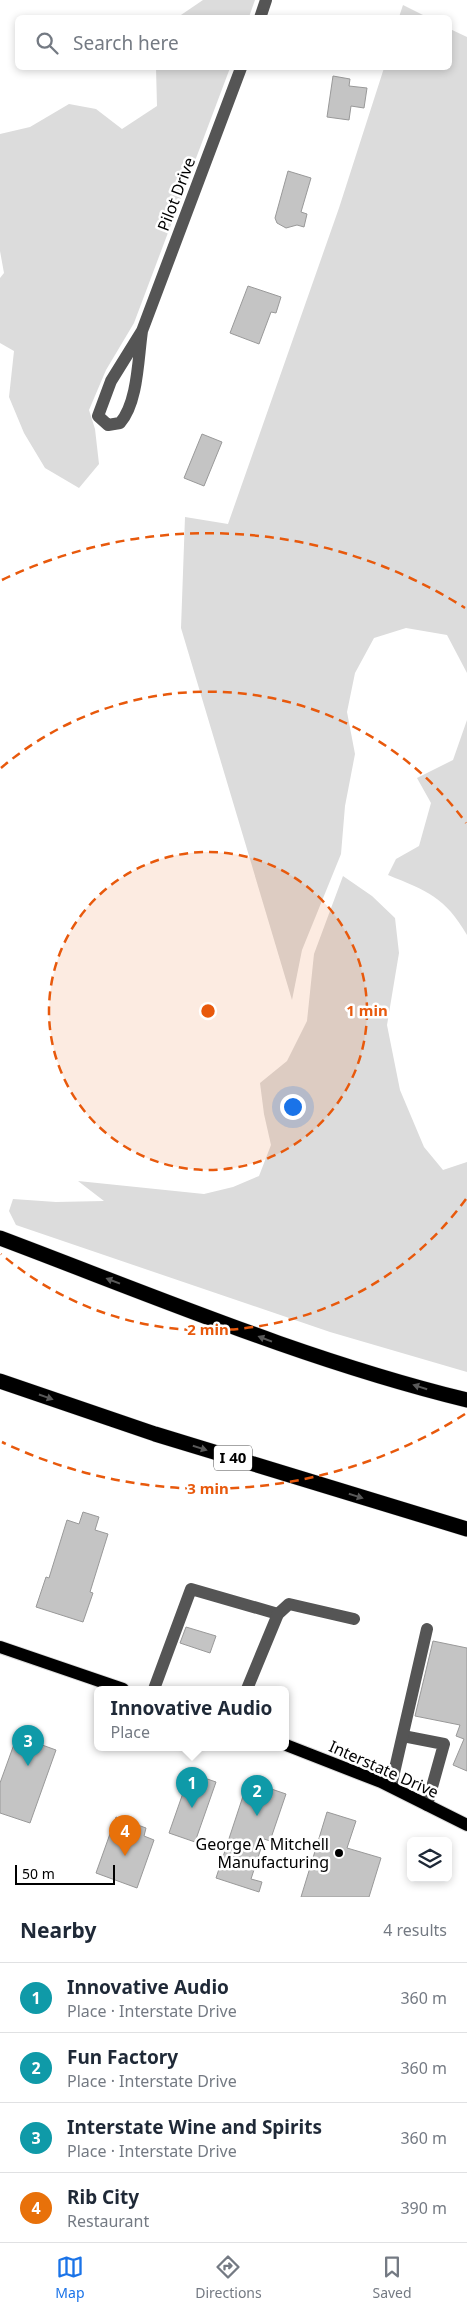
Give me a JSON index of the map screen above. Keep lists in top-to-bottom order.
{
  "streets": {
    "highway": ["I 40"],
    "main road": ["Interstate Drive"],
    "street": ["Pilot Drive"]
  },
  "places": ["George A Mitchell Manufacturing"],
  "scale_bar": "50 m",
  "page": {
    "search": "Search here",
    "popup": ["Innovative Audio", "Place"],
    "pins": [
      "3",
      "1",
      "2",
      "4"
    ],
    "scale": "50 m",
    "heading": ["Nearby", "4 results"],
    "list": [
      {
        "mark": "1",
        "name": "Innovative Audio",
        "note": "Place · Interstate Drive",
        "value": "360 m"
      },
      {
        "mark": "2",
        "name": "Fun Factory",
        "note": "Place · Interstate Drive",
        "value": "360 m"
      },
      {
        "mark": "3",
        "name": "Interstate Wine and Spirits",
        "note": "Place · Interstate Drive",
        "value": "360 m"
      },
      {
        "mark": "4",
        "name": "Rib City",
        "note": "Restaurant",
        "value": "390 m"
      }
    ],
    "nav": ["Map", "Directions", "Saved"]
  },
  "rings": ["1 min", "2 min", "3 min"]
}
